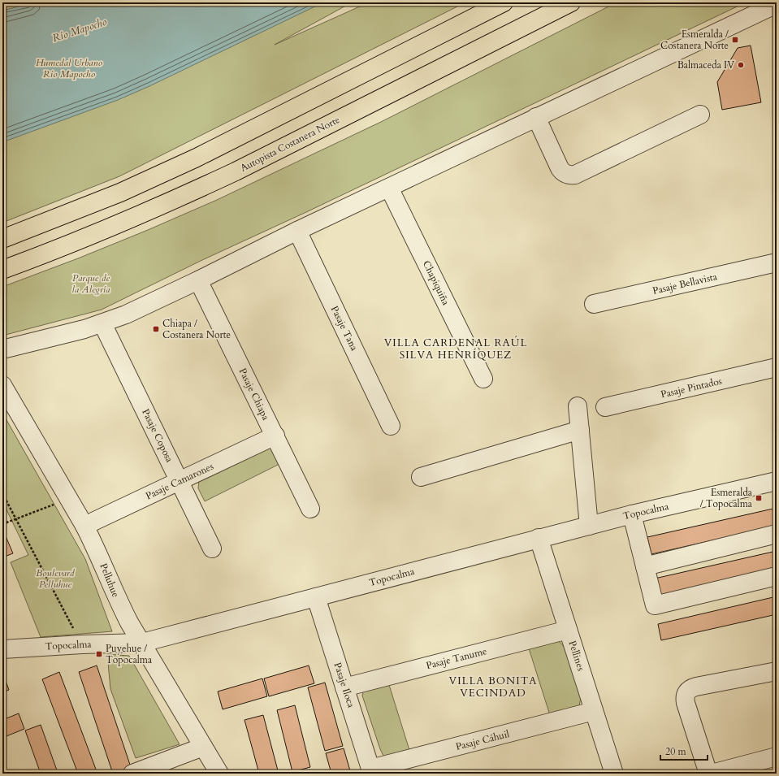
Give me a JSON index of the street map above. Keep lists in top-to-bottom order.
{
  "streets": {
    "highway": ["Autopista Costanera Norte"],
    "street": [
      "Chapiquiña",
      "Pasaje Bellavista",
      "Pasaje Tana",
      "Pasaje Pintados",
      "Pasaje Chiapa",
      "Pasaje Coposa",
      "Pasaje Camarones",
      "Topocalma",
      "Pelluhue",
      "Pellines",
      "Pasaje Tanume",
      "Pasaje Iloca",
      "Pasaje Cáhuil"
    ]
  },
  "crossings": [
    ["Pasaje Chiapa", "Pasaje Camarones"],
    ["Pasaje Coposa", "Pasaje Camarones"],
    ["Pasaje Camarones", "Pelluhue"],
    ["Topocalma", "Pelluhue"],
    ["Topocalma", "Pellines"],
    ["Topocalma", "Pasaje Iloca"],
    ["Pellines", "Pasaje Tanume"],
    ["Pellines", "Pasaje Cáhuil"],
    ["Pasaje Tanume", "Pasaje Iloca"],
    ["Pasaje Iloca", "Pasaje Cáhuil"]
  ],
  "districts": ["VILLA CARDENAL RAÚL SILVA HENRÍQUEZ", "VILLA BONITA VECINDAD"],
  "water": ["Río Mapocho"],
  "parks": ["Humedal Urbano Río Mapocho", "Parque de la Alegría", "Boulevard Pelluhue"],
  "places": {
    "transit": [
      "Esmeralda / Costanera Norte",
      "Chiapa / Costanera Norte",
      "Esmeralda / Topocalma",
      "Puyehue / Topocalma"
    ],
    "other": ["Balmaceda IV"]
  },
  "scale_bar": "20 m"
}
